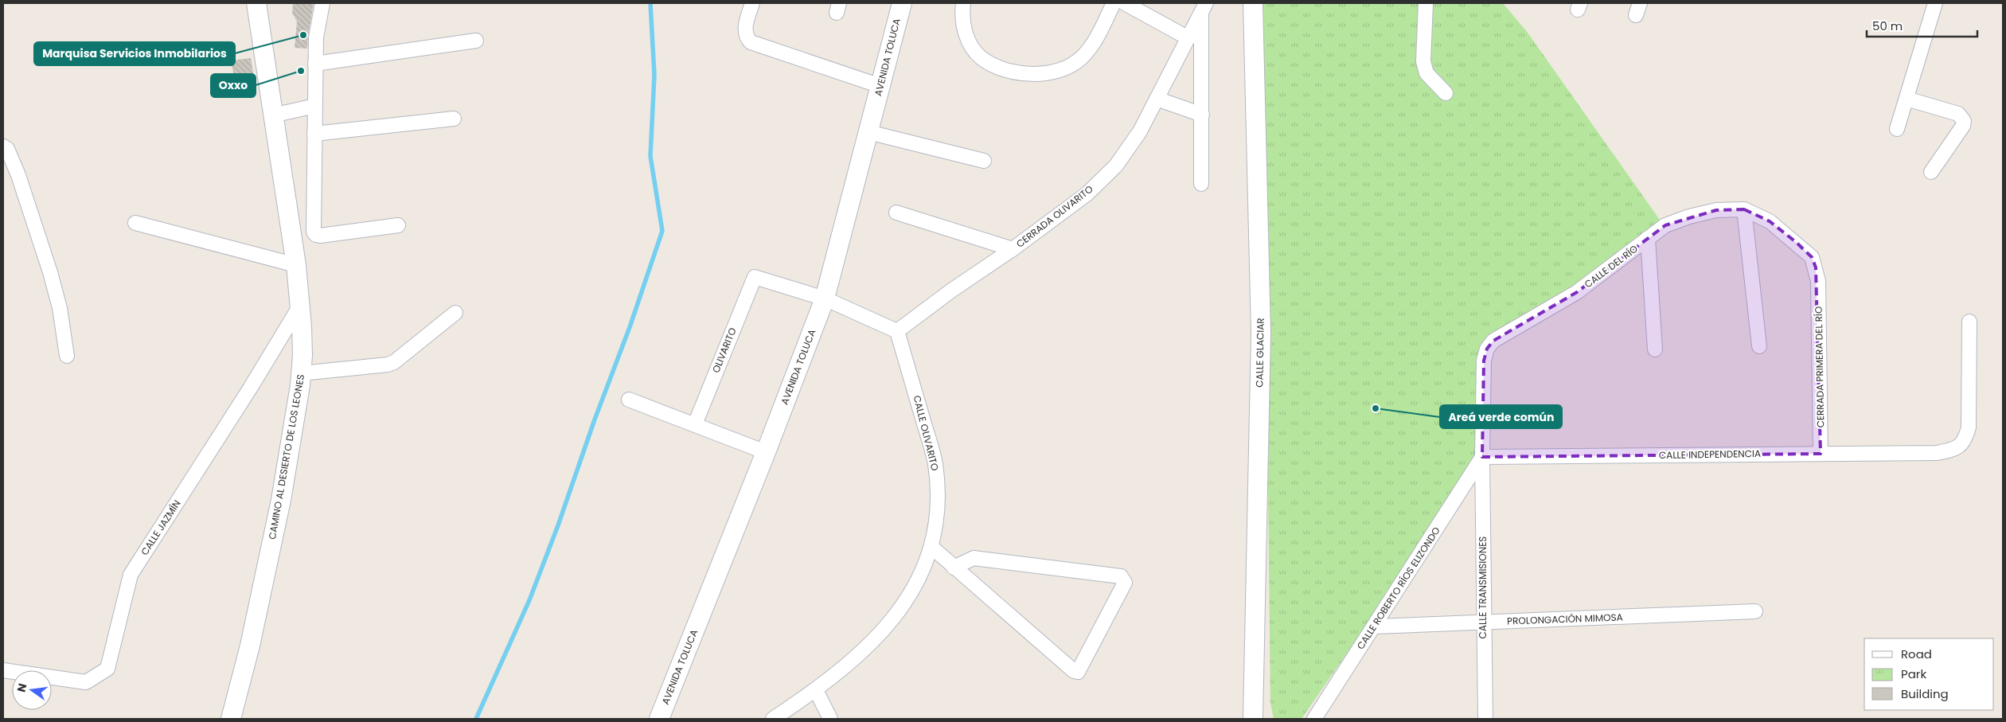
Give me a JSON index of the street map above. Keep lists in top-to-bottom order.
{
  "streets": {
    "street": [
      "AVENIDA TOLUCA",
      "CERRADA OLIVARITO",
      "CALLE DEL RÍO",
      "OLIVARITO",
      "CALLE GLACIAR",
      "CERRADA PRIMERA DEL RÍO",
      "CALLE OLIVARITO",
      "CALLE INDEPENDENCIA",
      "CAMINO AL DESIERTO DE LOS LEONES",
      "CALLE JAZMÍN",
      "CALLE TRANSMISIONES",
      "CALLE ROBERTO RÍOS ELIZONDO",
      "PROLONGACIÓN MIMOSA"
    ]
  },
  "crossings": [
    ["AVENIDA TOLUCA", "OLIVARITO"],
    ["CERRADA OLIVARITO", "CALLE OLIVARITO"],
    ["CALLE DEL RÍO", "CERRADA PRIMERA DEL RÍO"],
    ["CALLE DEL RÍO", "CALLE INDEPENDENCIA"],
    ["CALLE DEL RÍO", "CALLE TRANSMISIONES"],
    ["CALLE DEL RÍO", "CALLE ROBERTO RÍOS ELIZONDO"],
    ["CERRADA PRIMERA DEL RÍO", "CALLE INDEPENDENCIA"],
    ["CALLE INDEPENDENCIA", "CALLE TRANSMISIONES"],
    ["CALLE INDEPENDENCIA", "CALLE ROBERTO RÍOS ELIZONDO"],
    ["CAMINO AL DESIERTO DE LOS LEONES", "CALLE JAZMÍN"],
    ["CALLE TRANSMISIONES", "CALLE ROBERTO RÍOS ELIZONDO"],
    ["CALLE TRANSMISIONES", "PROLONGACIÓN MIMOSA"],
    ["CALLE ROBERTO RÍOS ELIZONDO", "PROLONGACIÓN MIMOSA"]
  ],
  "places": ["Marquisa Servicios Inmobilarios", "Oxxo", "Areá verde común"],
  "legend": ["Road", "Park", "Building"],
  "scale_bar": "50 m",
  "north": "left"
}
